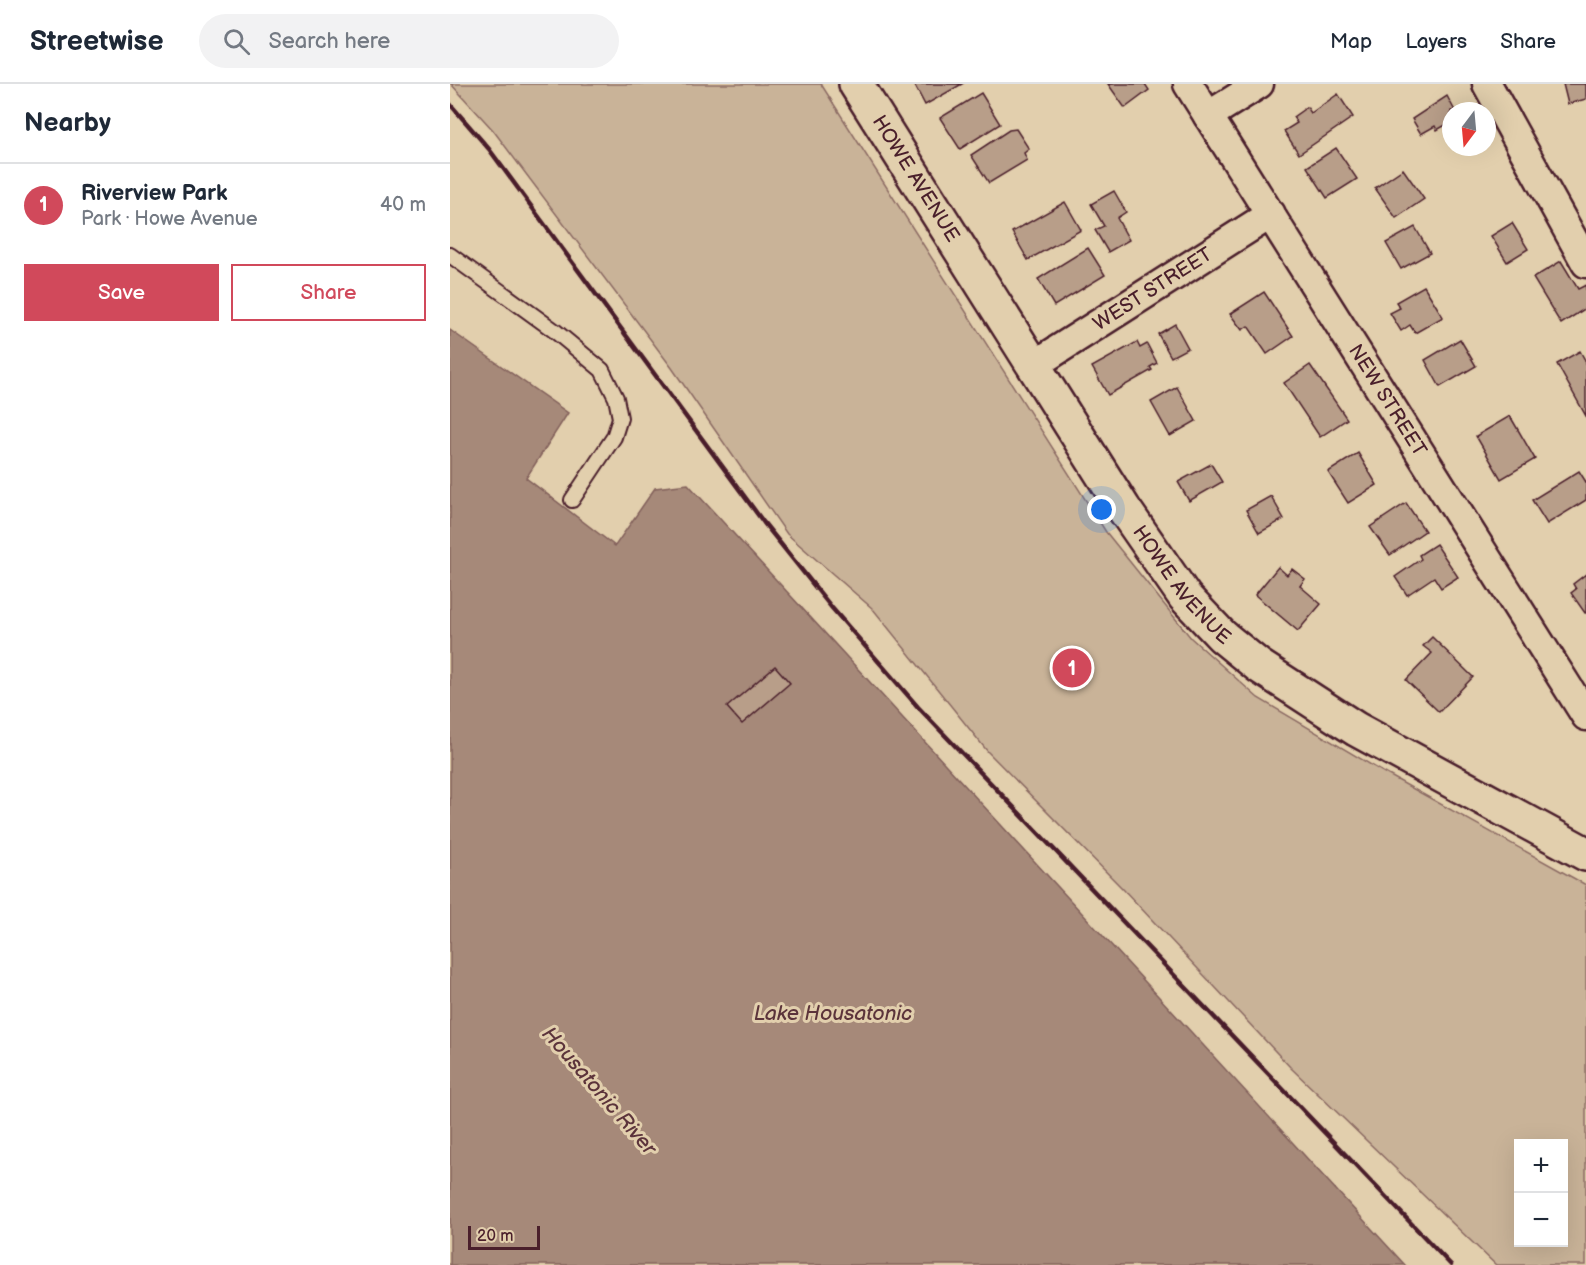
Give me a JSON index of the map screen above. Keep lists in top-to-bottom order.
{
  "streets": {
    "main road": ["HOWE AVENUE"],
    "street": ["WEST STREET", "NEW STREET"]
  },
  "crossings": [
    ["HOWE AVENUE", "WEST STREET"],
    ["WEST STREET", "NEW STREET"]
  ],
  "water": ["Lake Housatonic", "Housatonic River"],
  "scale_bar": "20 m",
  "north": "bottom",
  "page": {
    "header": "Streetwise",
    "search": "Search here",
    "nav": ["Map", "Layers", "Share"],
    "heading": "Nearby",
    "list": [
      {
        "mark": "1",
        "name": "Riverview Park",
        "note": "Park · Howe Avenue",
        "value": "40 m"
      }
    ],
    "buttons": ["Save", "Share"],
    "pins": "1",
    "map_buttons": ["+", "−"],
    "scale": "20 m"
  }
}
